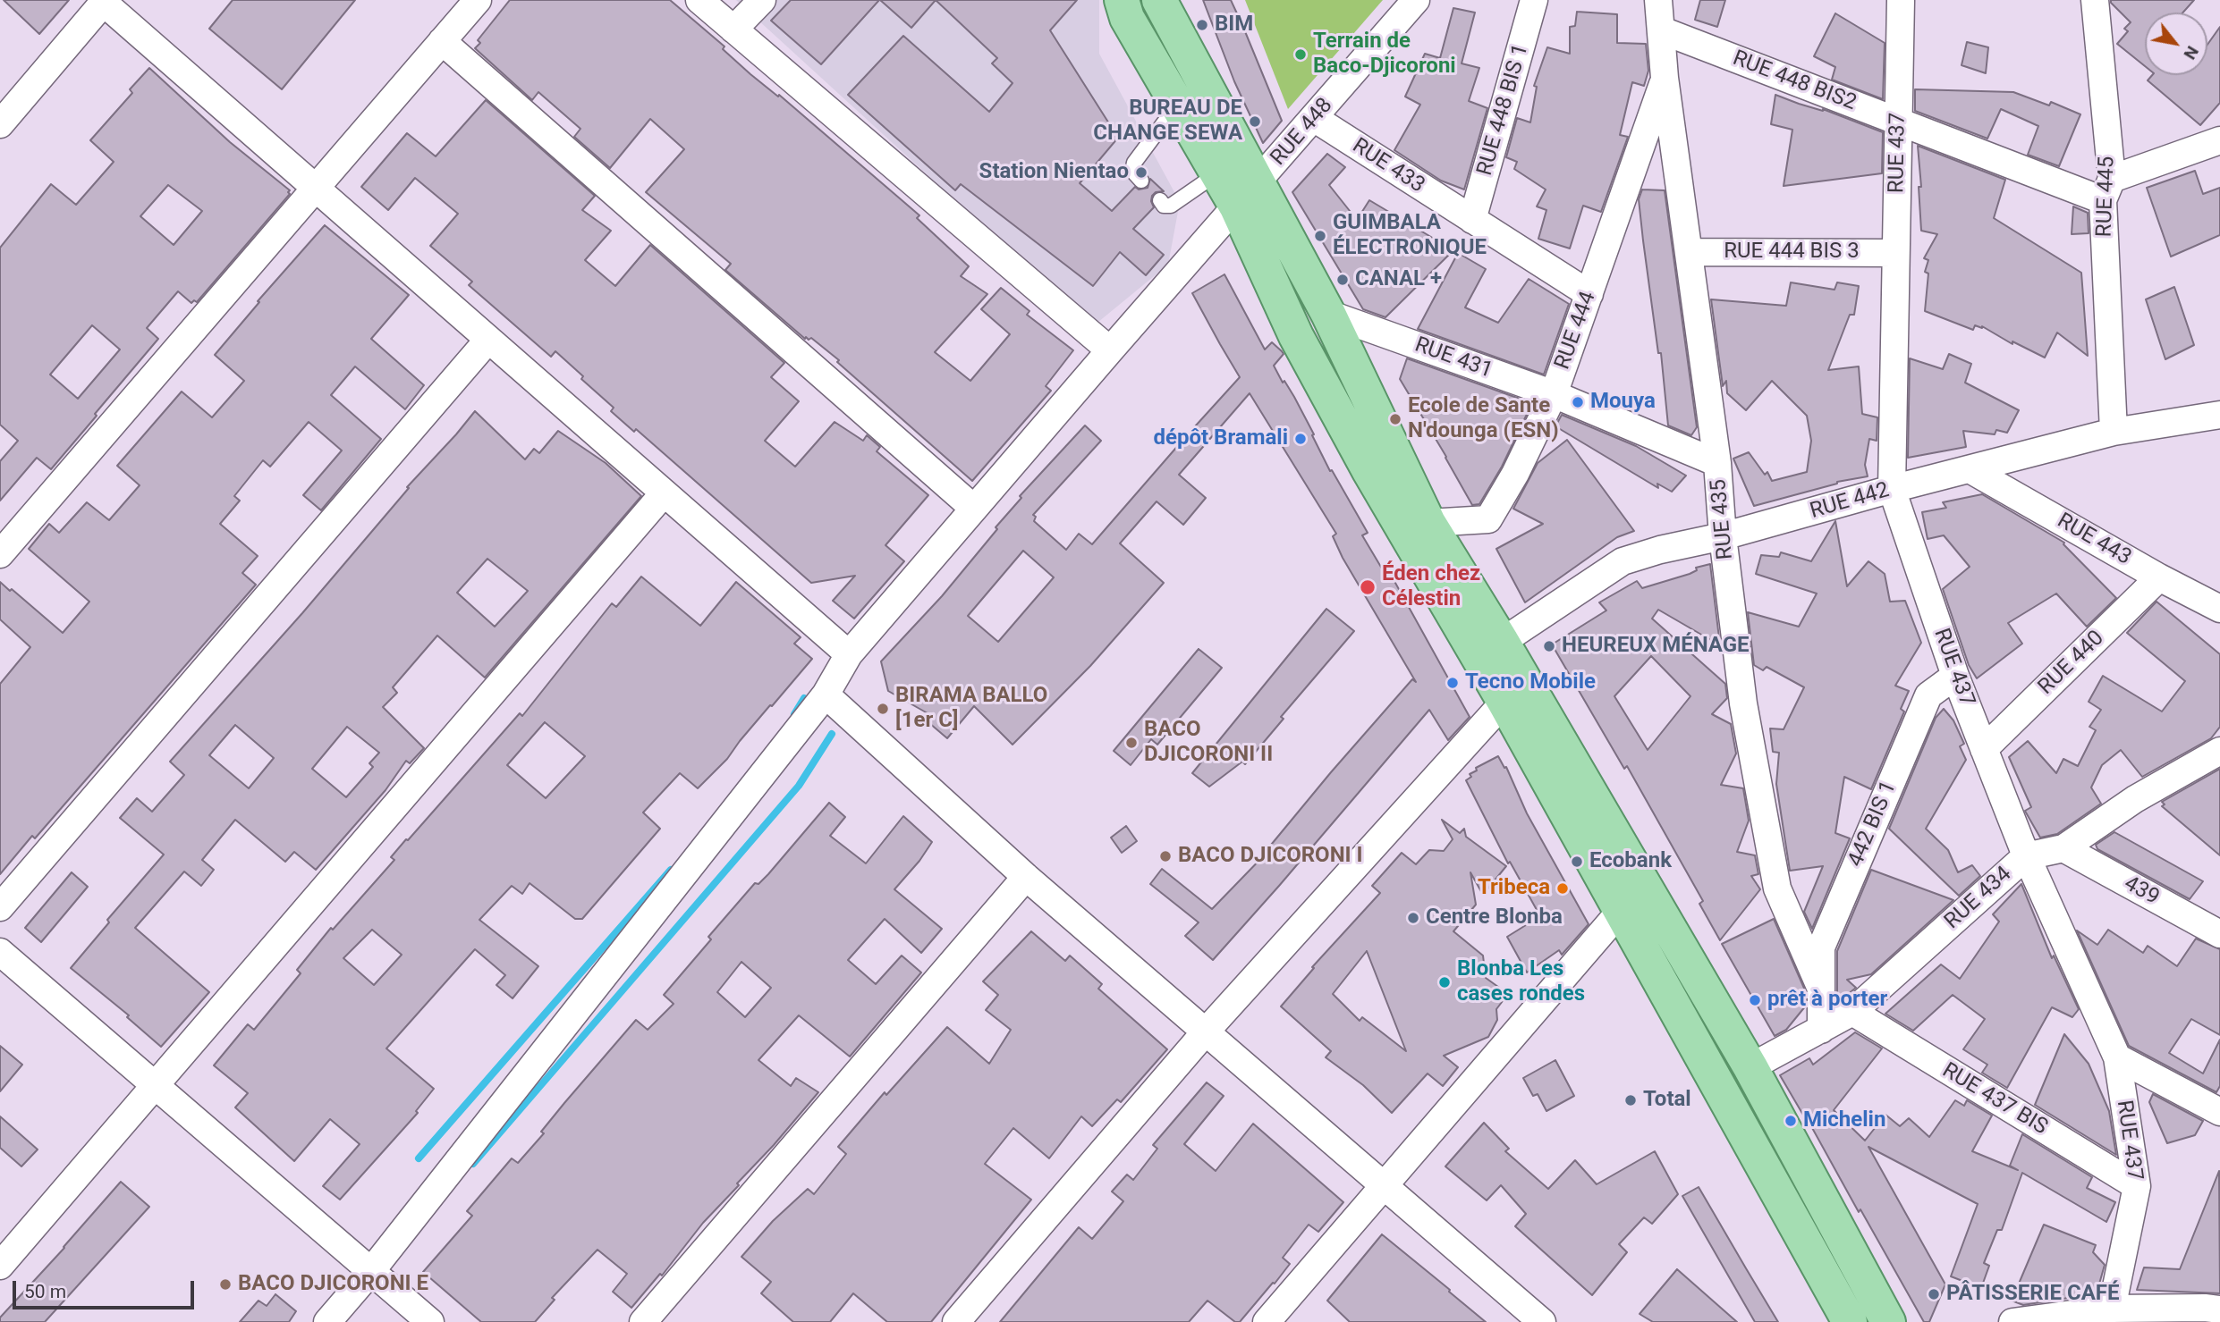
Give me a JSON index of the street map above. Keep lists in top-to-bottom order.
{
  "streets": {
    "street": [
      "RUE 448 BIS2",
      "RUE 448 BIS 1",
      "RUE 448",
      "RUE 437",
      "RUE 433",
      "RUE 445",
      "RUE 444 BIS 3",
      "RUE 444",
      "RUE 431",
      "RUE 442",
      "RUE 435",
      "RUE 443",
      "RUE 440",
      "442 BIS 1",
      "439",
      "RUE 434",
      "RUE 437 BIS"
    ]
  },
  "crossings": [
    ["RUE 448 BIS2", "RUE 437"],
    ["RUE 448 BIS2", "RUE 445"],
    ["RUE 448 BIS2", "RUE 435"],
    ["RUE 448 BIS 1", "RUE 433"],
    ["RUE 448", "RUE 433"],
    ["RUE 437", "RUE 444 BIS 3"],
    ["RUE 437", "RUE 442"],
    ["RUE 437", "RUE 440"],
    ["RUE 437", "442 BIS 1"],
    ["RUE 437", "RUE 434"],
    ["RUE 437", "RUE 437 BIS"],
    ["RUE 433", "RUE 444"],
    ["RUE 445", "RUE 442"],
    ["RUE 444 BIS 3", "RUE 435"],
    ["RUE 444", "RUE 431"],
    ["RUE 444", "RUE 435"],
    ["RUE 431", "RUE 435"],
    ["RUE 442", "RUE 435"],
    ["RUE 442", "RUE 443"],
    ["RUE 435", "442 BIS 1"],
    ["RUE 435", "RUE 434"],
    ["RUE 443", "RUE 440"],
    ["439", "RUE 434"],
    ["RUE 434", "RUE 437 BIS"]
  ],
  "places": [
    "BIM",
    "Terrain de Baco-Djicoroni",
    "BUREAU DE CHANGE SEWA",
    "Station Nientao",
    "GUIMBALA ÉLECTRONIQUE",
    "CANAL +",
    "Mouya",
    "Ecole de Sante N'dounga (ESN)",
    "dépôt Bramali",
    "Éden chez Célestin",
    "HEUREUX MÉNAGE",
    "Tecno Mobile",
    "BIRAMA BALLO [1er C]",
    "BACO DJICORONI II",
    "BACO DJICORONI I",
    "Ecobank",
    "Tribeca",
    "Centre Blonba",
    "Blonba Les cases rondes",
    "prêt à porter",
    "Total",
    "Michelin",
    "BACO DJICORONI E",
    "PÂTISSERIE CAFÉ"
  ],
  "scale_bar": "50 m",
  "north": "bottom right"
}
